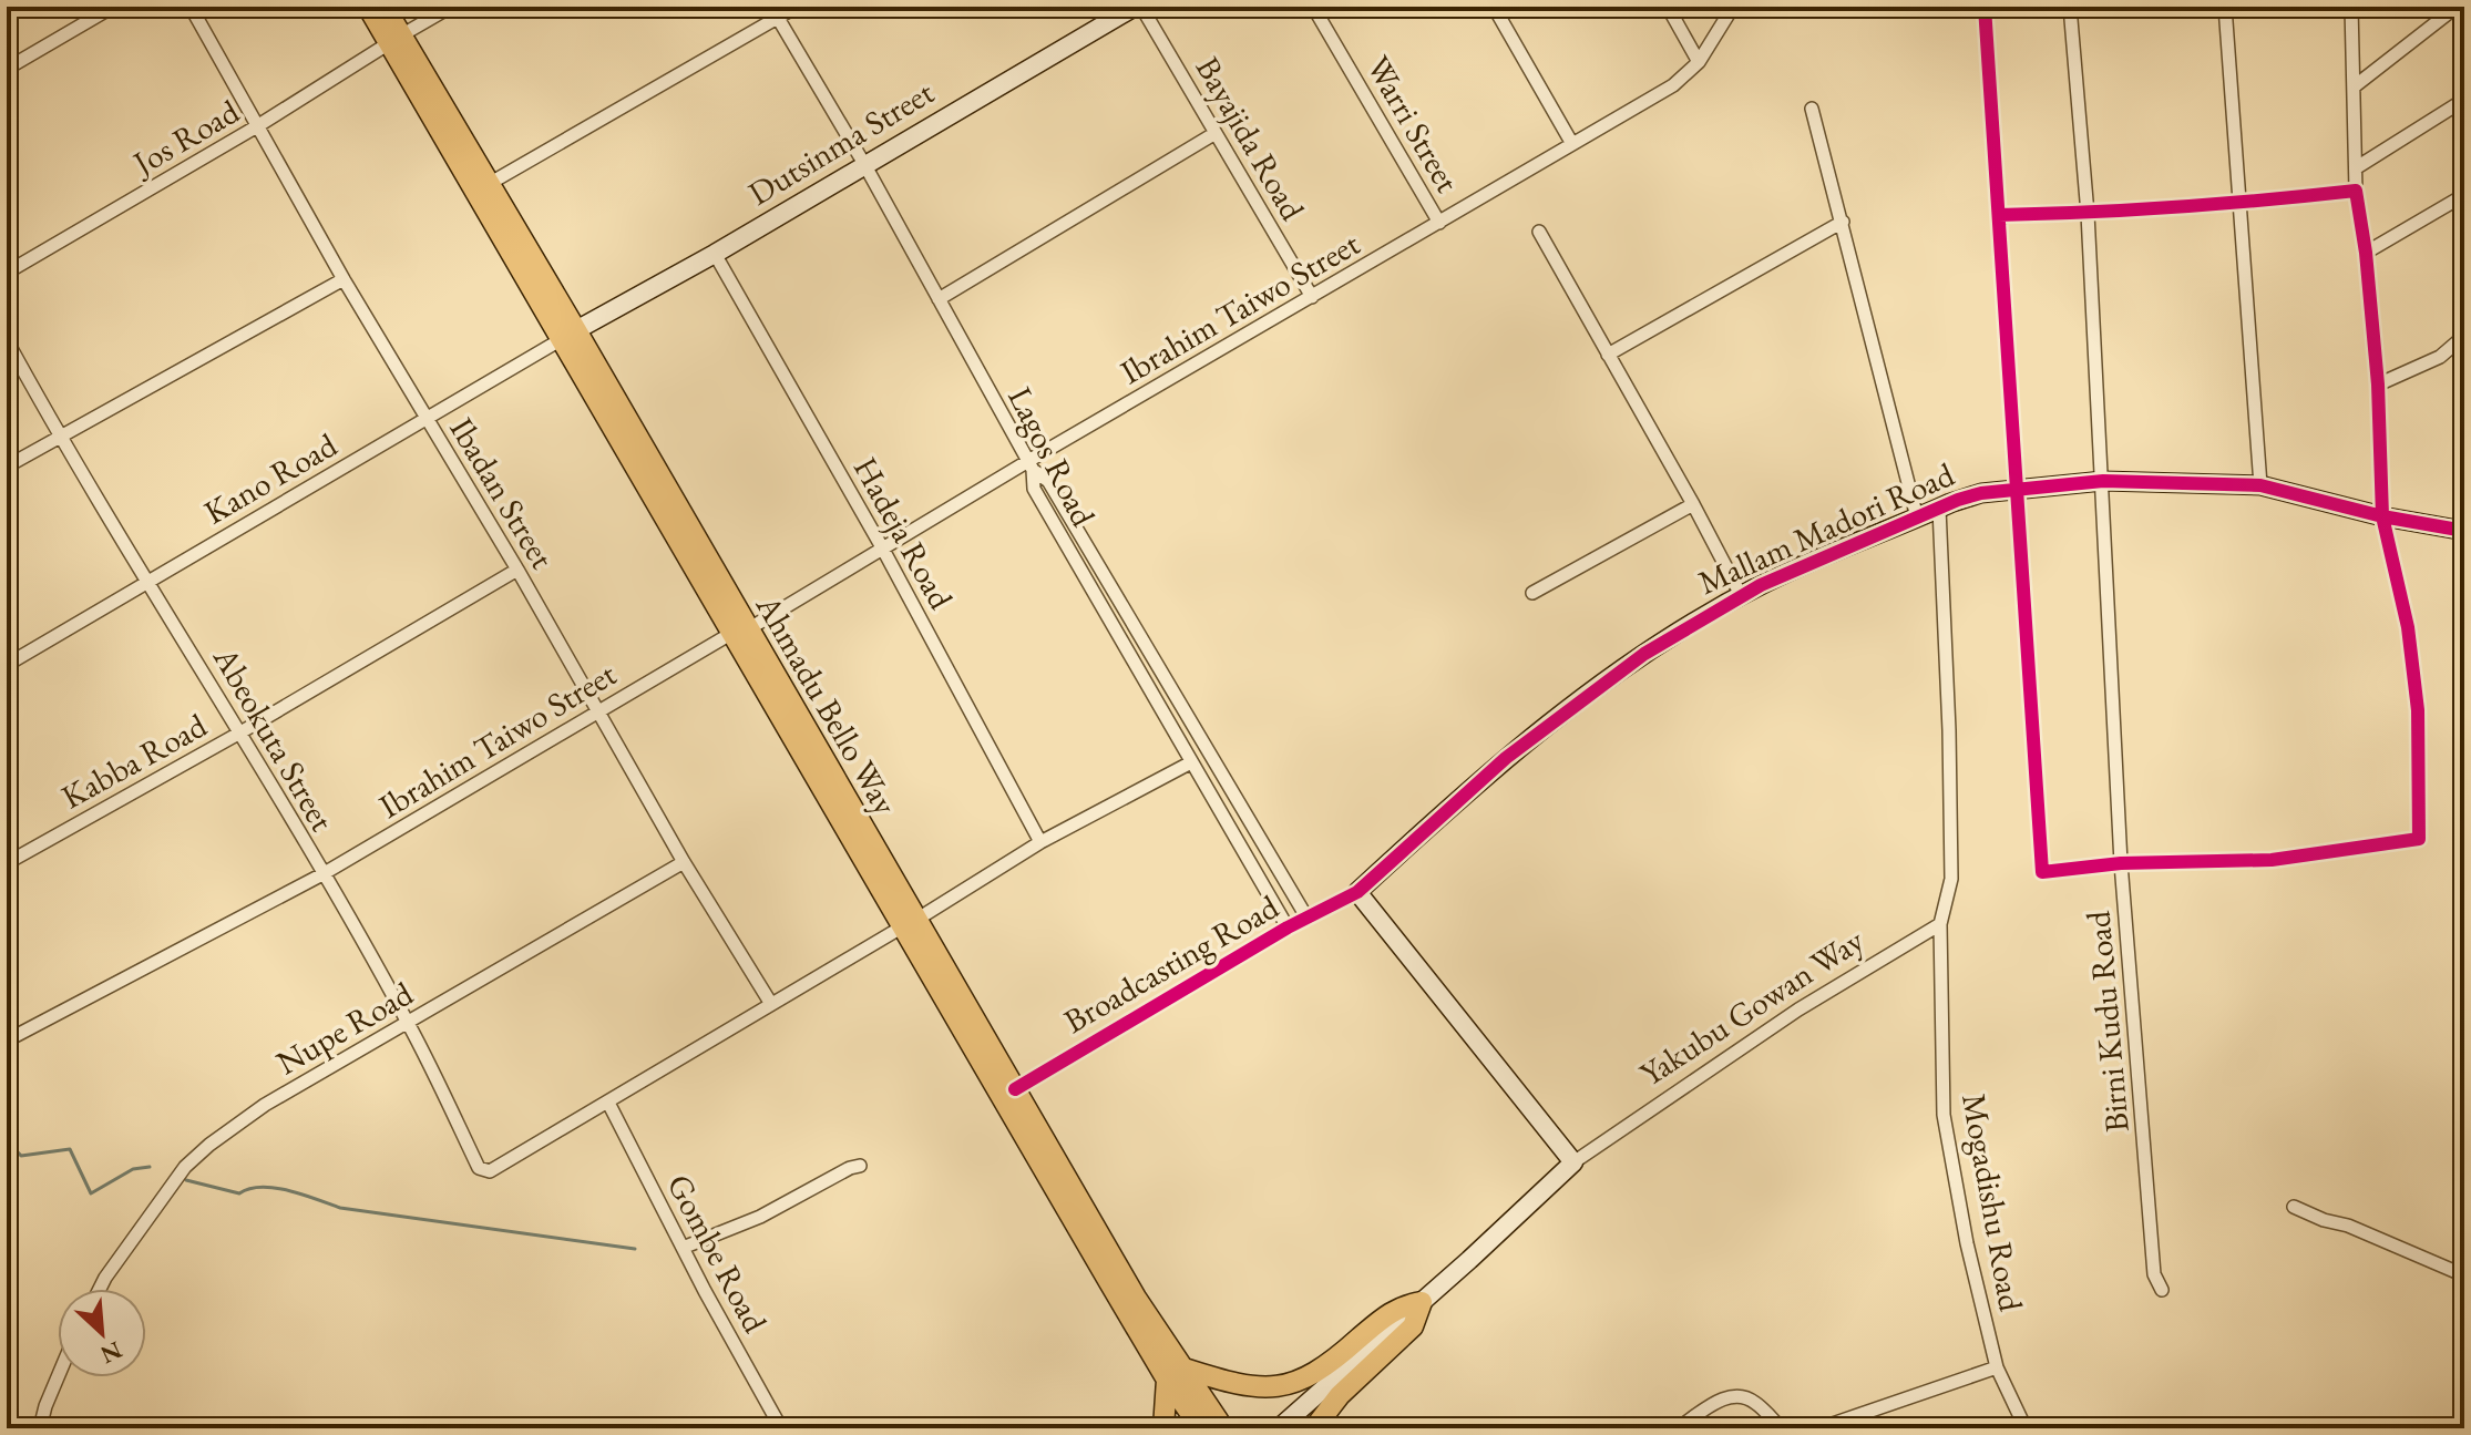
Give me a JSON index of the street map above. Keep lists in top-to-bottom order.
{
  "streets": {
    "main road": ["Ahmadu Bello Way"],
    "street": [
      "Warri Street",
      "Jos Road",
      "Bayajida Road",
      "Dutsinma Street",
      "Ibrahim Taiwo Street",
      "Lagos Road",
      "Kano Road",
      "Ibadan Street",
      "Mallam Madori Road",
      "Hadeja Road",
      "Abeokuta Street",
      "Kabba Road",
      "Broadcasting Road",
      "Yakubu Gowan Way",
      "Birni Kudu Road",
      "Nupe Road",
      "Mogadishu Road",
      "Gombe Road"
    ]
  },
  "crossings": [
    ["Warri Street", "Ibrahim Taiwo Street"],
    ["Jos Road", "Ibadan Street"],
    ["Jos Road", "Ahmadu Bello Way"],
    ["Bayajida Road", "Dutsinma Street"],
    ["Bayajida Road", "Ibrahim Taiwo Street"],
    ["Dutsinma Street", "Lagos Road"],
    ["Dutsinma Street", "Kano Road"],
    ["Dutsinma Street", "Hadeja Road"],
    ["Dutsinma Street", "Ahmadu Bello Way"],
    ["Ibrahim Taiwo Street", "Lagos Road"],
    ["Ibrahim Taiwo Street", "Ibadan Street"],
    ["Ibrahim Taiwo Street", "Hadeja Road"],
    ["Ibrahim Taiwo Street", "Ahmadu Bello Way"],
    ["Ibrahim Taiwo Street", "Abeokuta Street"],
    ["Lagos Road", "Broadcasting Road"],
    ["Kano Road", "Ibadan Street"],
    ["Kano Road", "Ahmadu Bello Way"],
    ["Kano Road", "Abeokuta Street"],
    ["Ibadan Street", "Kabba Road"],
    ["Ibadan Street", "Nupe Road"],
    ["Mallam Madori Road", "Broadcasting Road"],
    ["Mallam Madori Road", "Birni Kudu Road"],
    ["Ahmadu Bello Way", "Broadcasting Road"],
    ["Abeokuta Street", "Kabba Road"],
    ["Abeokuta Street", "Nupe Road"],
    ["Abeokuta Street", "Gombe Road"],
    ["Yakubu Gowan Way", "Mogadishu Road"]
  ],
  "north": "bottom right"
}
